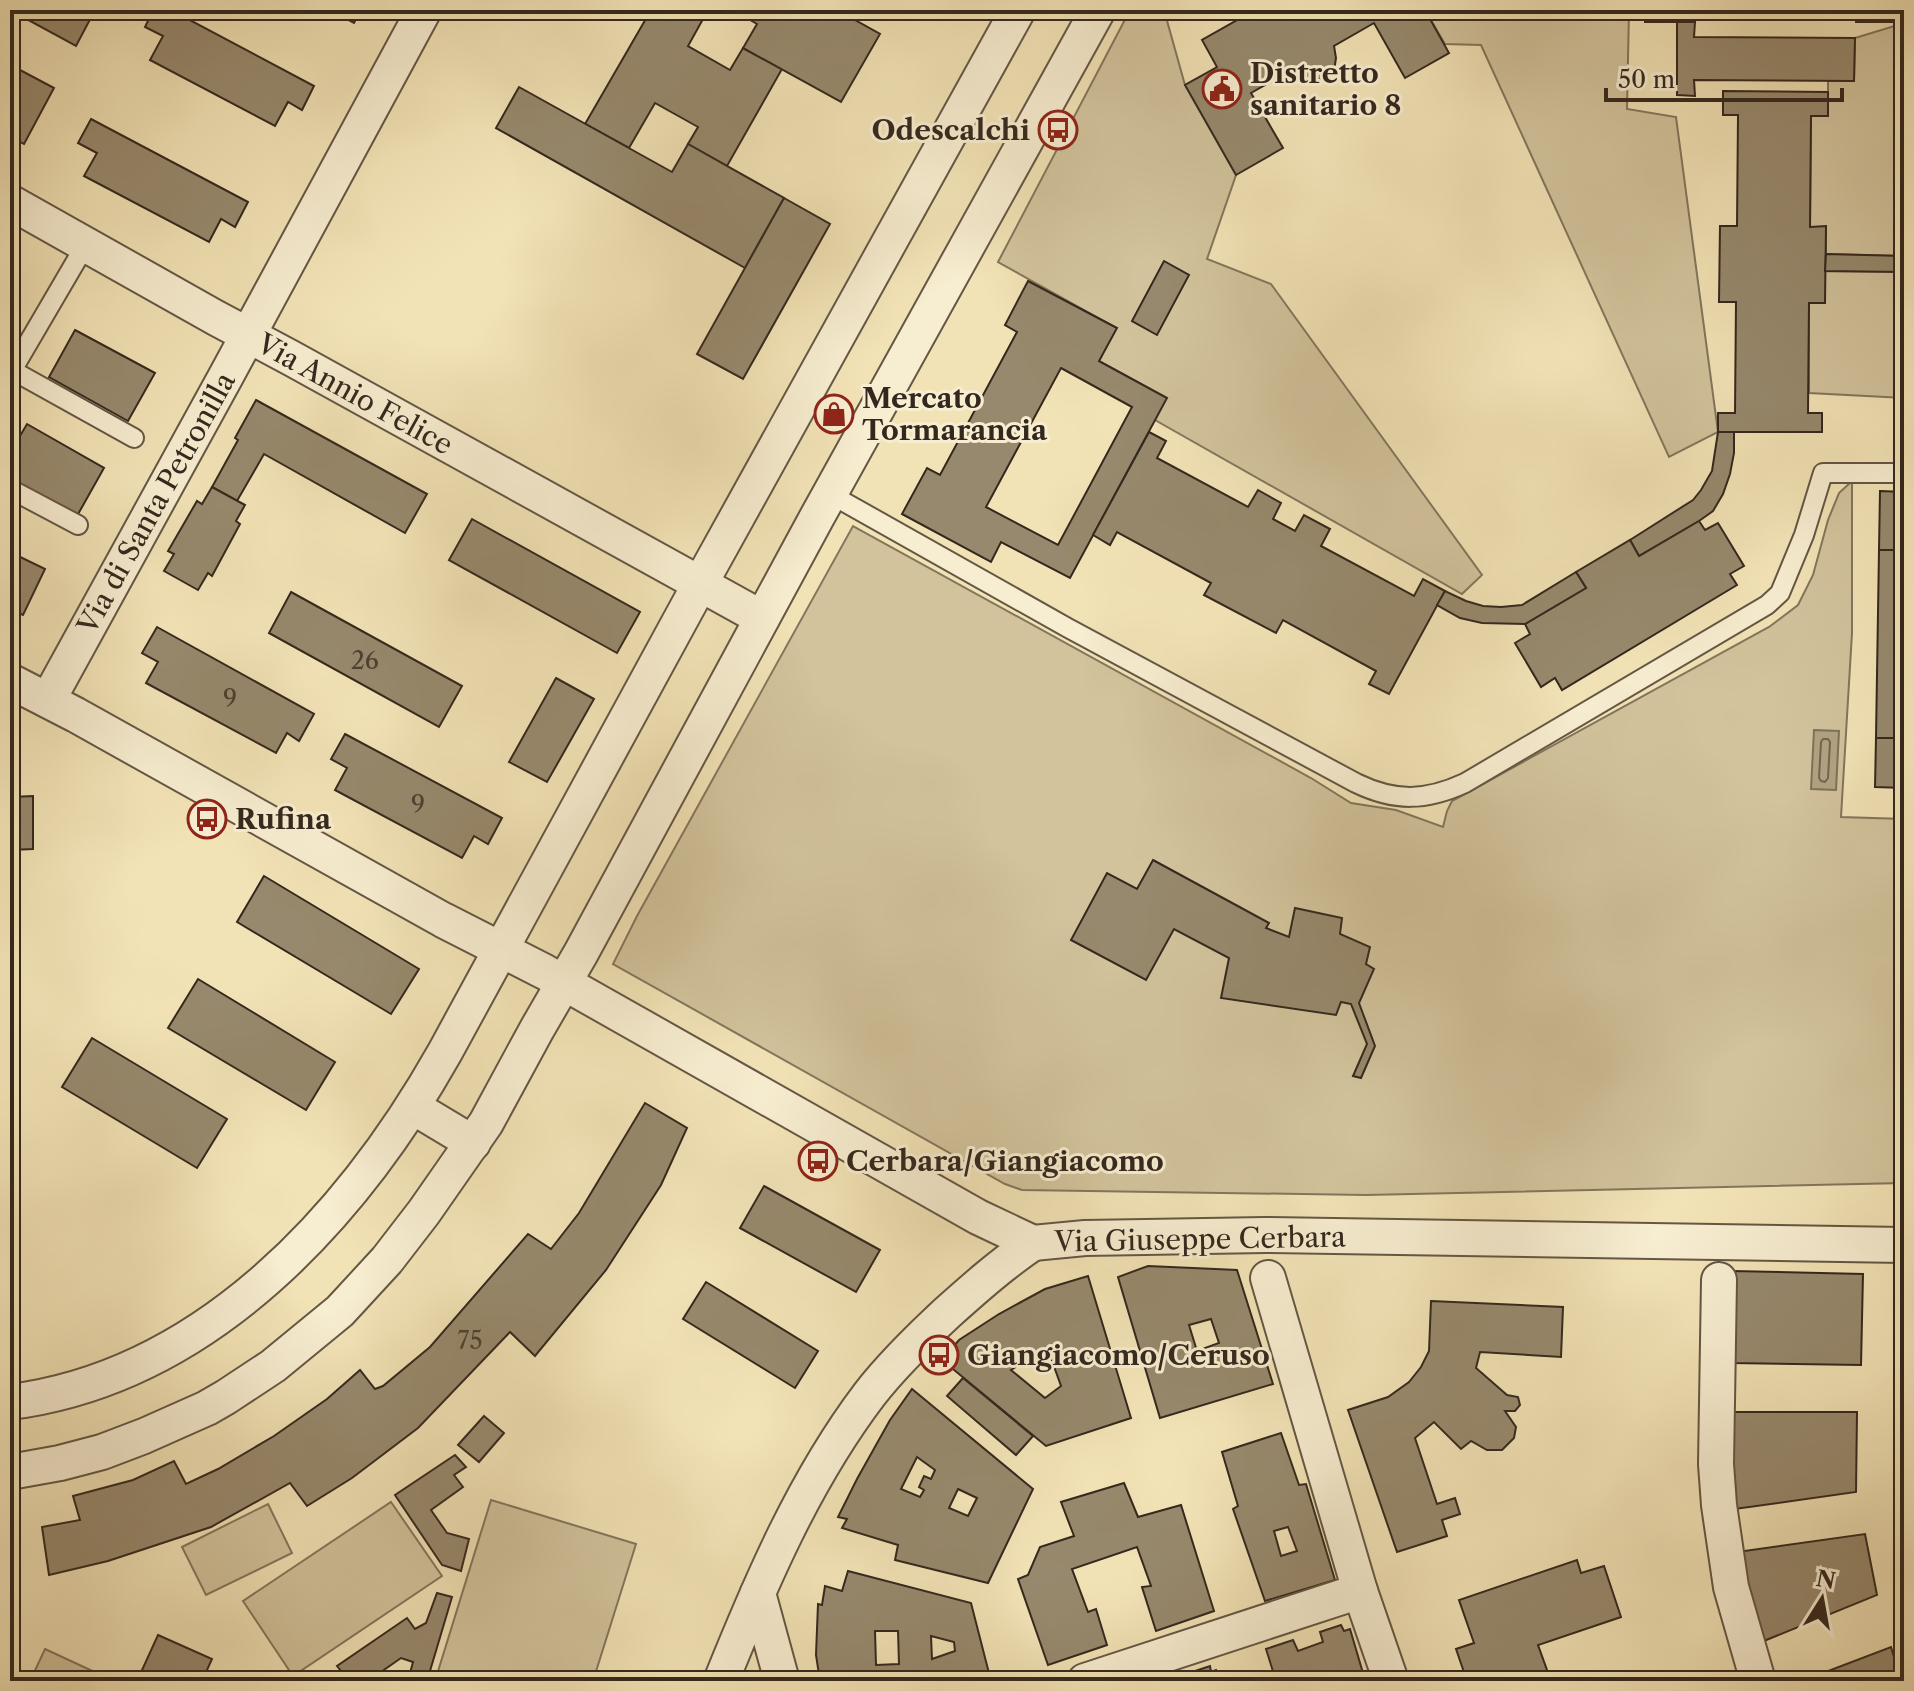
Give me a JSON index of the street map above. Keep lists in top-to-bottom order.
{
  "streets": {
    "street": ["Via Annio Felice", "Via di Santa Petronilla", "Via Giuseppe Cerbara"]
  },
  "crossings": [
    ["Via Annio Felice", "Via di Santa Petronilla"],
    ["Via di Santa Petronilla", "Via Giuseppe Cerbara"]
  ],
  "places": {
    "public building": ["Distretto sanitario 8"],
    "bus stop": [
      "Odescalchi",
      "Rufina",
      "Cerbara/Giangiacomo",
      "Giangiacomo/Ceruso"
    ],
    "shop": ["Mercato Tormarancia"]
  },
  "house_numbers": [
    "26",
    "9",
    "9",
    "75"
  ],
  "scale_bar": "50 m",
  "north": "top"
}
